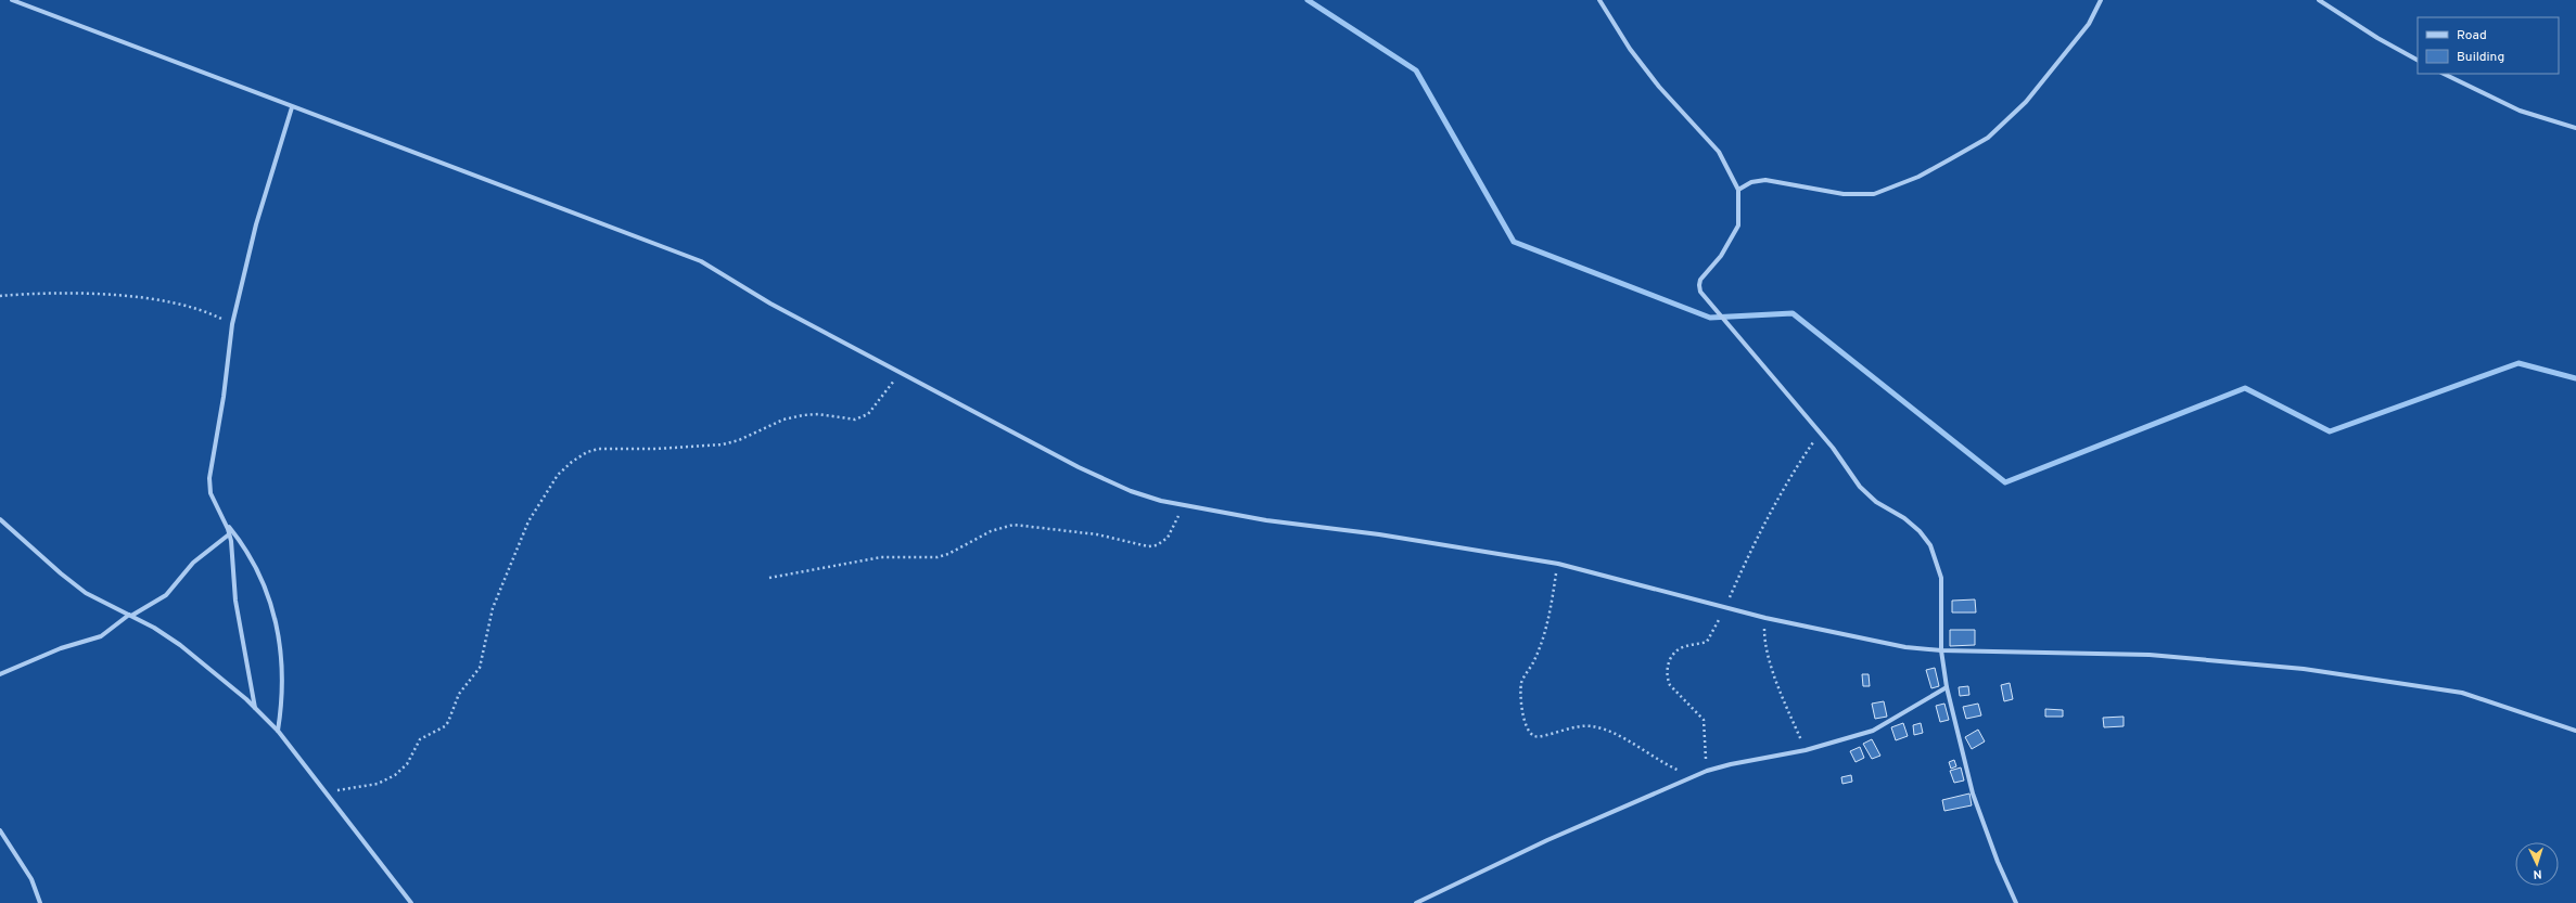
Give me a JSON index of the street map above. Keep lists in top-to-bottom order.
{
  "legend": ["Road", "Building"],
  "north": "bottom"
}
